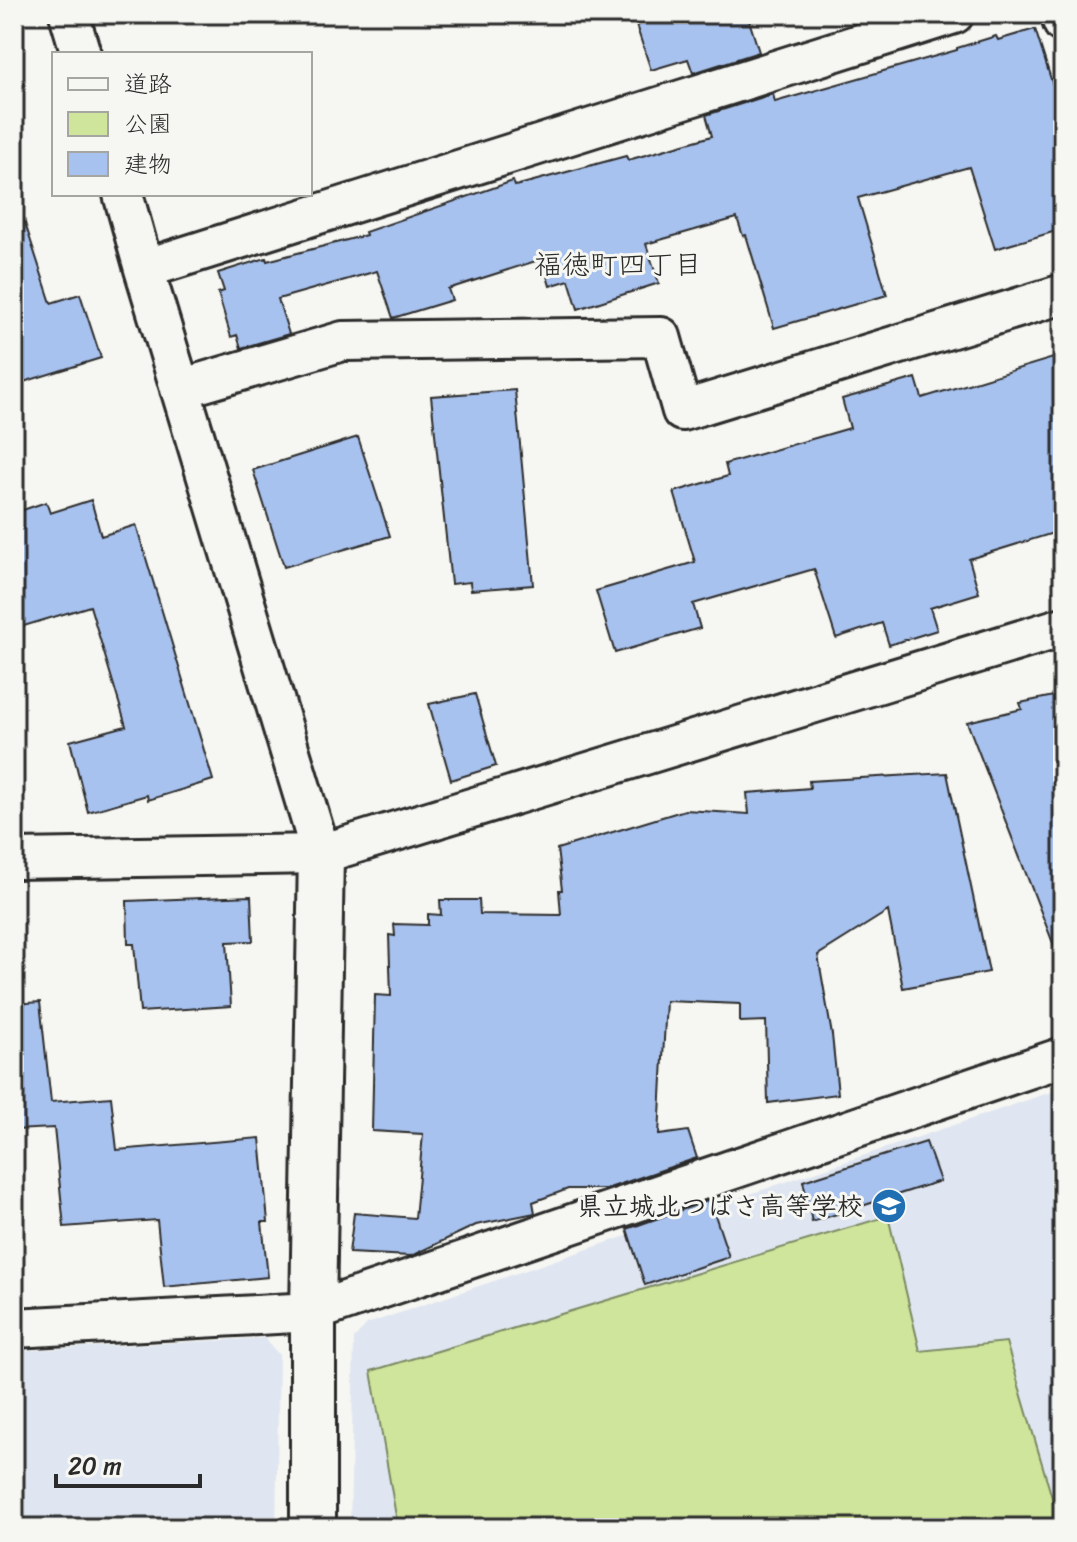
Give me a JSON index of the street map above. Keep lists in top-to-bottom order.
{
  "districts": ["福徳町四丁目"],
  "places": {
    "school or university": ["県立城北つばさ高等学校"]
  },
  "legend": ["道路", "公園", "建物"],
  "scale_bar": "20 m"
}
